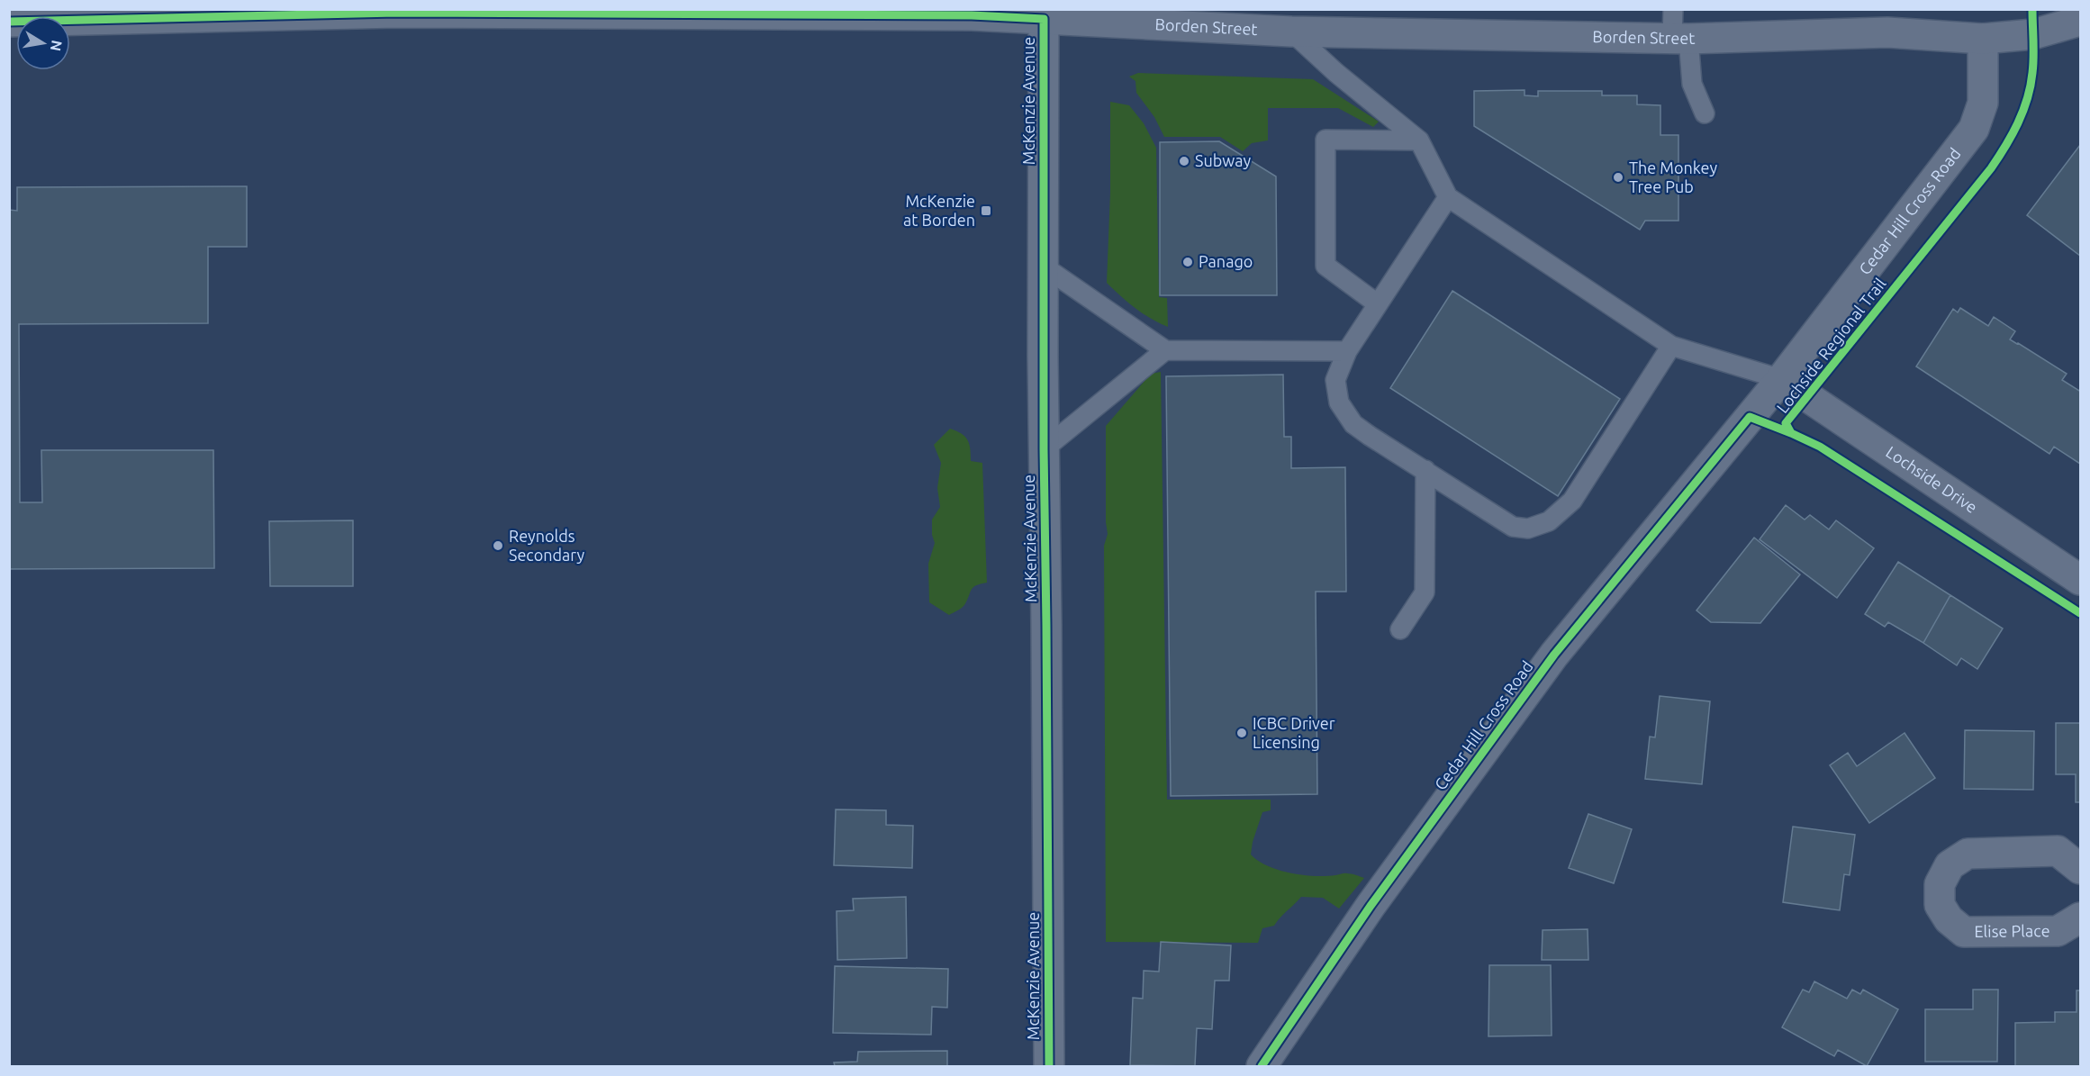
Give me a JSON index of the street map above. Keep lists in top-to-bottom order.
{
  "streets": {
    "street": [
      "Borden Street",
      "McKenzie Avenue",
      "Cedar Hill Cross Road",
      "Lochside Drive",
      "Elise Place"
    ],
    "cycle path": ["Lochside Regional Trail"]
  },
  "crossings": [
    ["Borden Street", "McKenzie Avenue"],
    ["Borden Street", "Cedar Hill Cross Road"],
    ["Cedar Hill Cross Road", "Lochside Drive"]
  ],
  "places": {
    "other": [
      "Subway",
      "The Monkey Tree Pub",
      "Panago",
      "Reynolds Secondary",
      "ICBC Driver Licensing"
    ],
    "transit": ["McKenzie at Borden"]
  },
  "north": "right"
}
